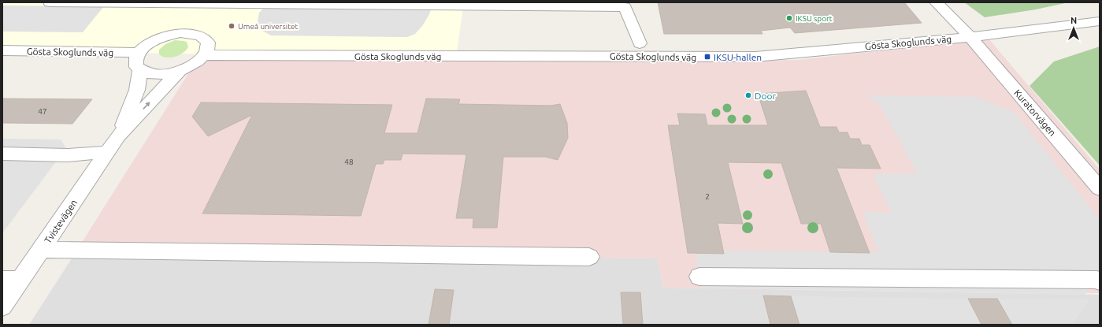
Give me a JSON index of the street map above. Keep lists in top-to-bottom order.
{
  "streets": {
    "street": ["Gösta Skoglunds väg", "Kuratorvägen", "Tvistevägen"]
  },
  "crossings": [
    ["Gösta Skoglunds väg", "Kuratorvägen"]
  ],
  "places": {
    "other": ["IKSU sport", "Umeå universitet", "Door"],
    "transit": ["IKSU-hallen"]
  },
  "house_numbers": ["47", "48", "2"],
  "north": "top"
}
